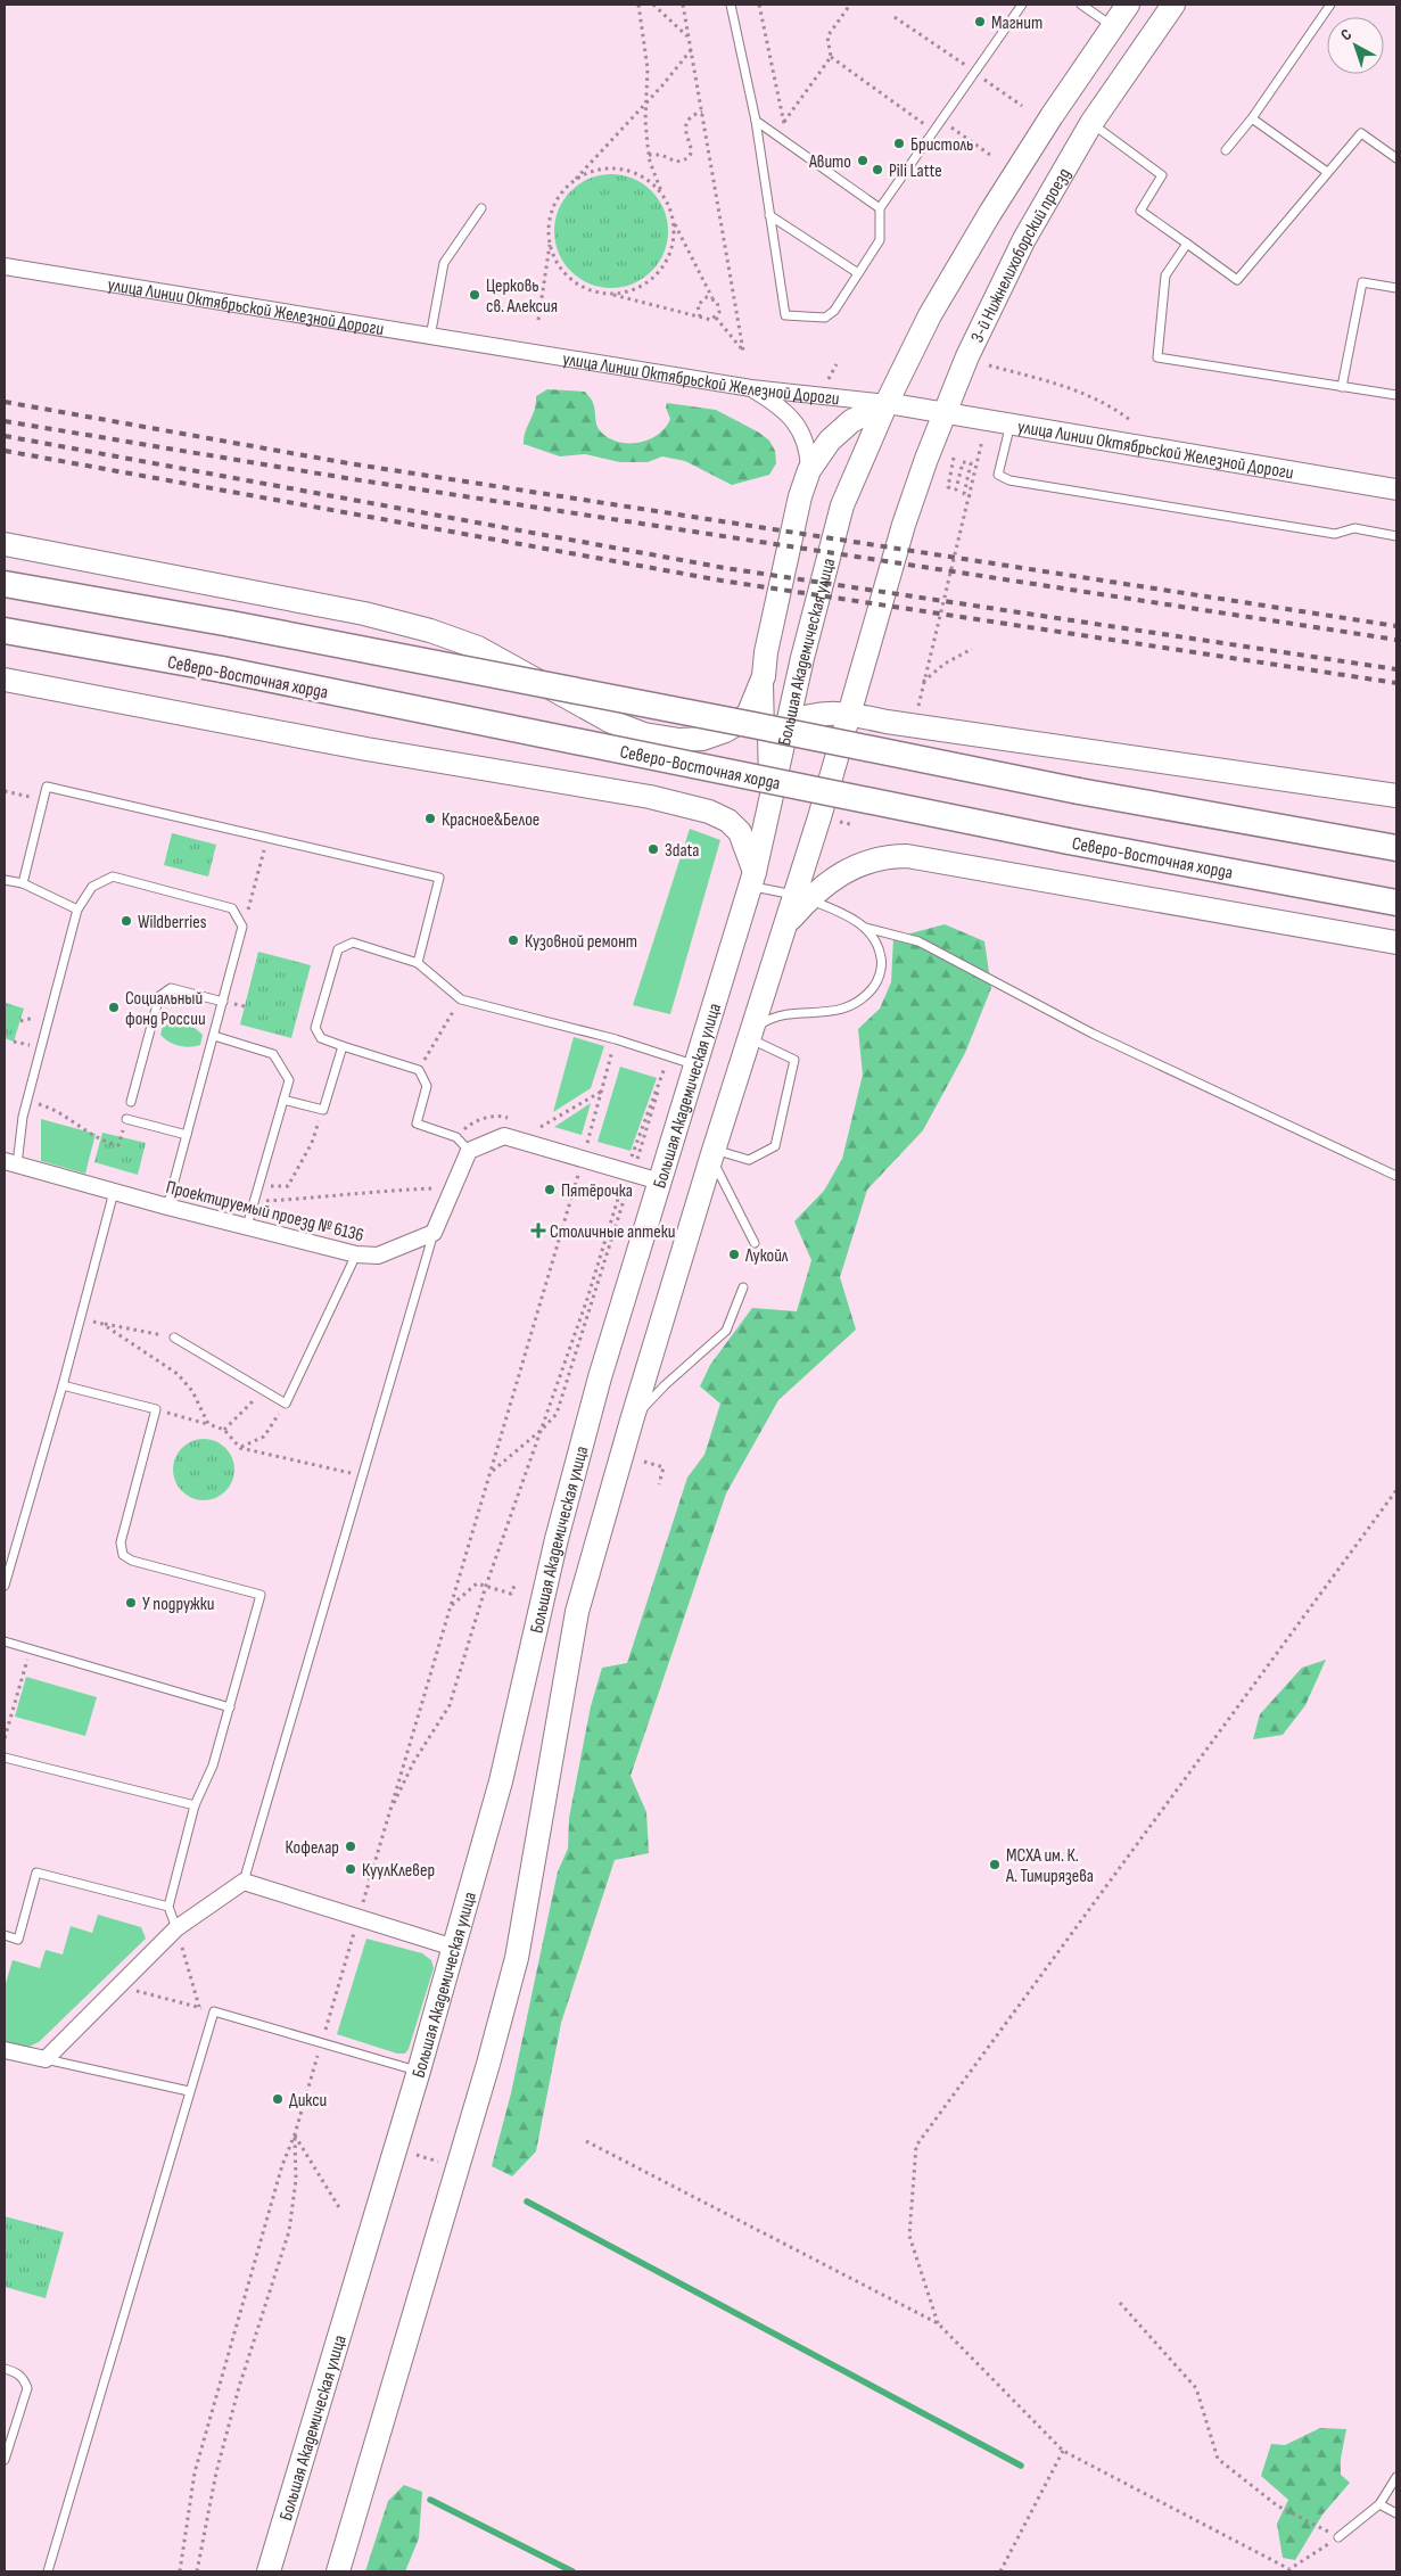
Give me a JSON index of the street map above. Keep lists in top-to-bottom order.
{
  "streets": {
    "main road": ["3-й Нижнелихоборский проезд", "Большая Академическая улица", "Северо-Восточная хорда"],
    "street": ["улица Линии Октябрьской Железной Дороги", "Проектируемый проезд № 6136"]
  },
  "crossings": [
    ["3-й Нижнелихоборский проезд", "улица Линии Октябрьской Железной Дороги"],
    ["3-й Нижнелихоборский проезд", "Большая Академическая улица"],
    ["улица Линии Октябрьской Железной Дороги", "Большая Академическая улица"]
  ],
  "places": {
    "other": [
      "Магнит",
      "Бристоль",
      "Авито",
      "Pili Latte",
      "Церковь св. Алексия",
      "Красное&Белое",
      "3data",
      "Wildberries",
      "Кузовной ремонт",
      "Социальный фонд России",
      "Пятёрочка",
      "Лукойл",
      "У подружки",
      "Кофелар",
      "МСХА им. К. А. Тимирязева",
      "КуулКлевер",
      "Дикси"
    ],
    "health": ["Столичные аптеки"]
  },
  "north": "top left"
}
